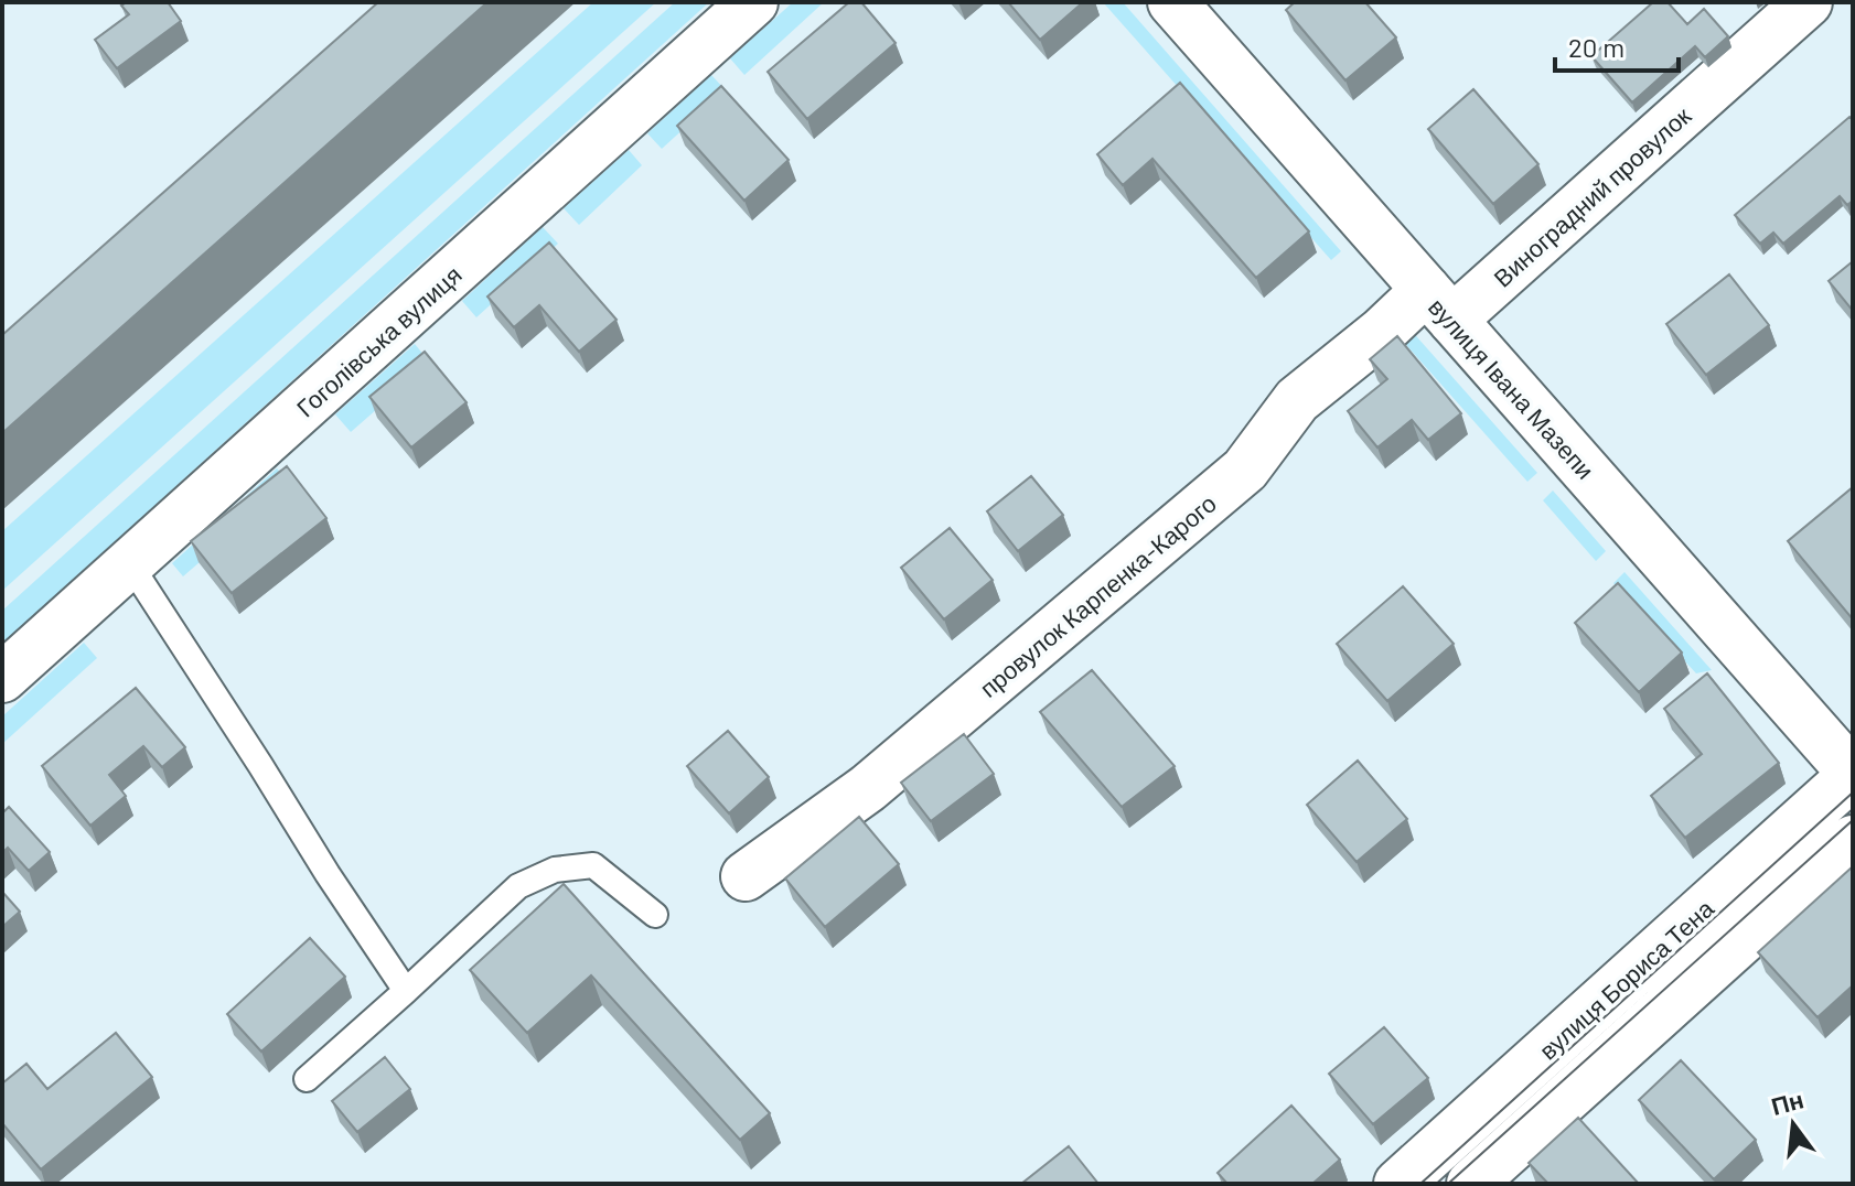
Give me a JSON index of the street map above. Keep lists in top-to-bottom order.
{
  "streets": {
    "street": [
      "Виноградний провулок",
      "Гоголівська вулиця",
      "вулиця Івана Мазепи",
      "провулок Карпенка-Карого",
      "вулиця Бориса Тена"
    ]
  },
  "crossings": [
    ["Виноградний провулок", "вулиця Івана Мазепи"],
    ["Виноградний провулок", "провулок Карпенка-Карого"],
    ["вулиця Івана Мазепи", "провулок Карпенка-Карого"],
    ["вулиця Івана Мазепи", "вулиця Бориса Тена"]
  ],
  "scale_bar": "20 m",
  "north": "top"
}
